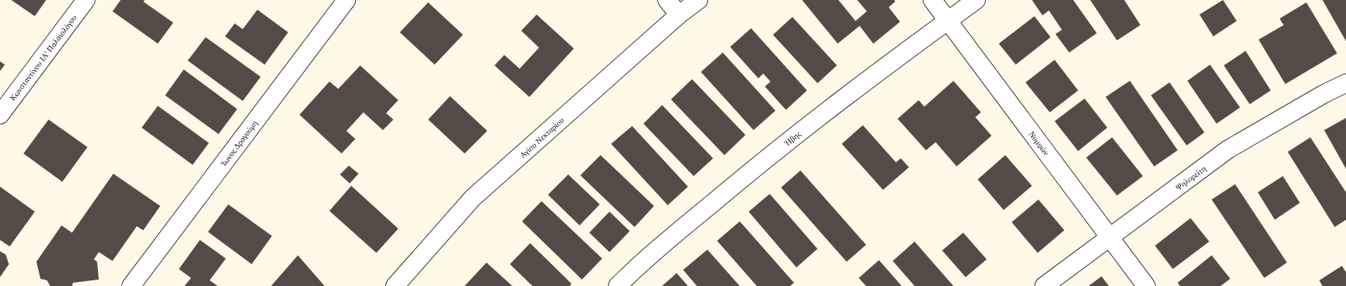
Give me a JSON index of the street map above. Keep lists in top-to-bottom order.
{
  "streets": {
    "street": [
      "Κωνσταντίνου ΙΑ' Παλαιολόγου",
      "Αγίου Νεκταρίου",
      "Ήβης",
      "Ίωνος Δραγούμη",
      "Νυμφών",
      "Ψηλορείτη"
    ]
  },
  "crossings": [
    ["Ήβης", "Νυμφών"],
    ["Νυμφών", "Ψηλορείτη"]
  ]
}
